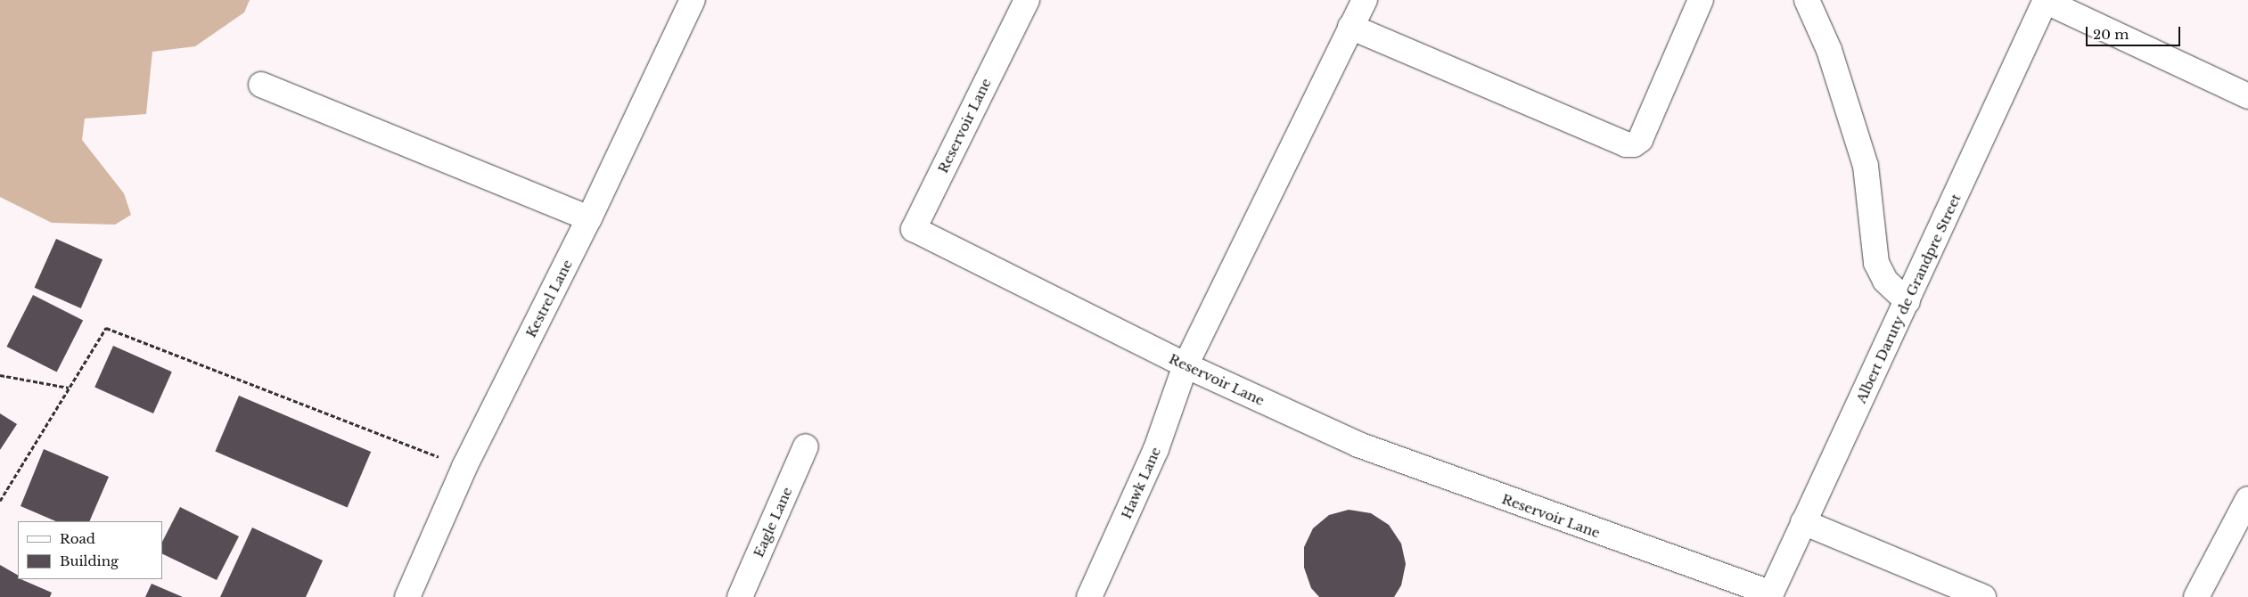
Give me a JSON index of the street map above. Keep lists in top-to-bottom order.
{
  "streets": {
    "street": [
      "Reservoir Lane",
      "Kestrel Lane",
      "Albert Daruty de Grandpre Street",
      "Hawk Lane",
      "Eagle Lane"
    ]
  },
  "crossings": [
    ["Reservoir Lane", "Albert Daruty de Grandpre Street"],
    ["Reservoir Lane", "Hawk Lane"]
  ],
  "legend": ["Road", "Building"],
  "scale_bar": "20 m"
}
